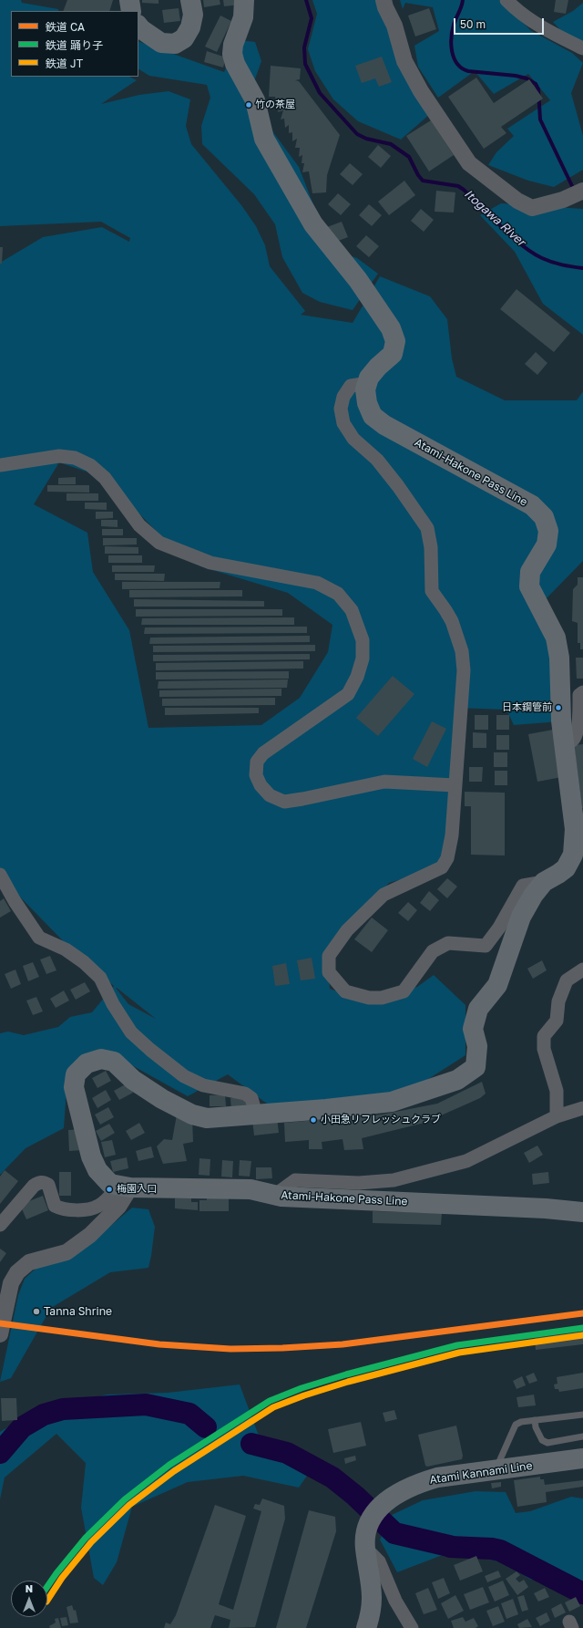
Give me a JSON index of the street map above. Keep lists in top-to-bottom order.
{
  "streets": {
    "main road": ["Atami-Hakone Pass Line", "Atami Kannami Line"]
  },
  "water": ["Itogawa River"],
  "places": [
    "竹の茶屋",
    "日本鋼管前",
    "小田急リフレッシュクラブ",
    "梅園入口",
    "Tanna Shrine"
  ],
  "lines": ["rail line CA", "rail line 踊り子", "rail line JT"],
  "legend": ["鉄道 CA", "鉄道 踊り子", "鉄道 JT"],
  "scale_bar": "50 m",
  "north": "top"
}
